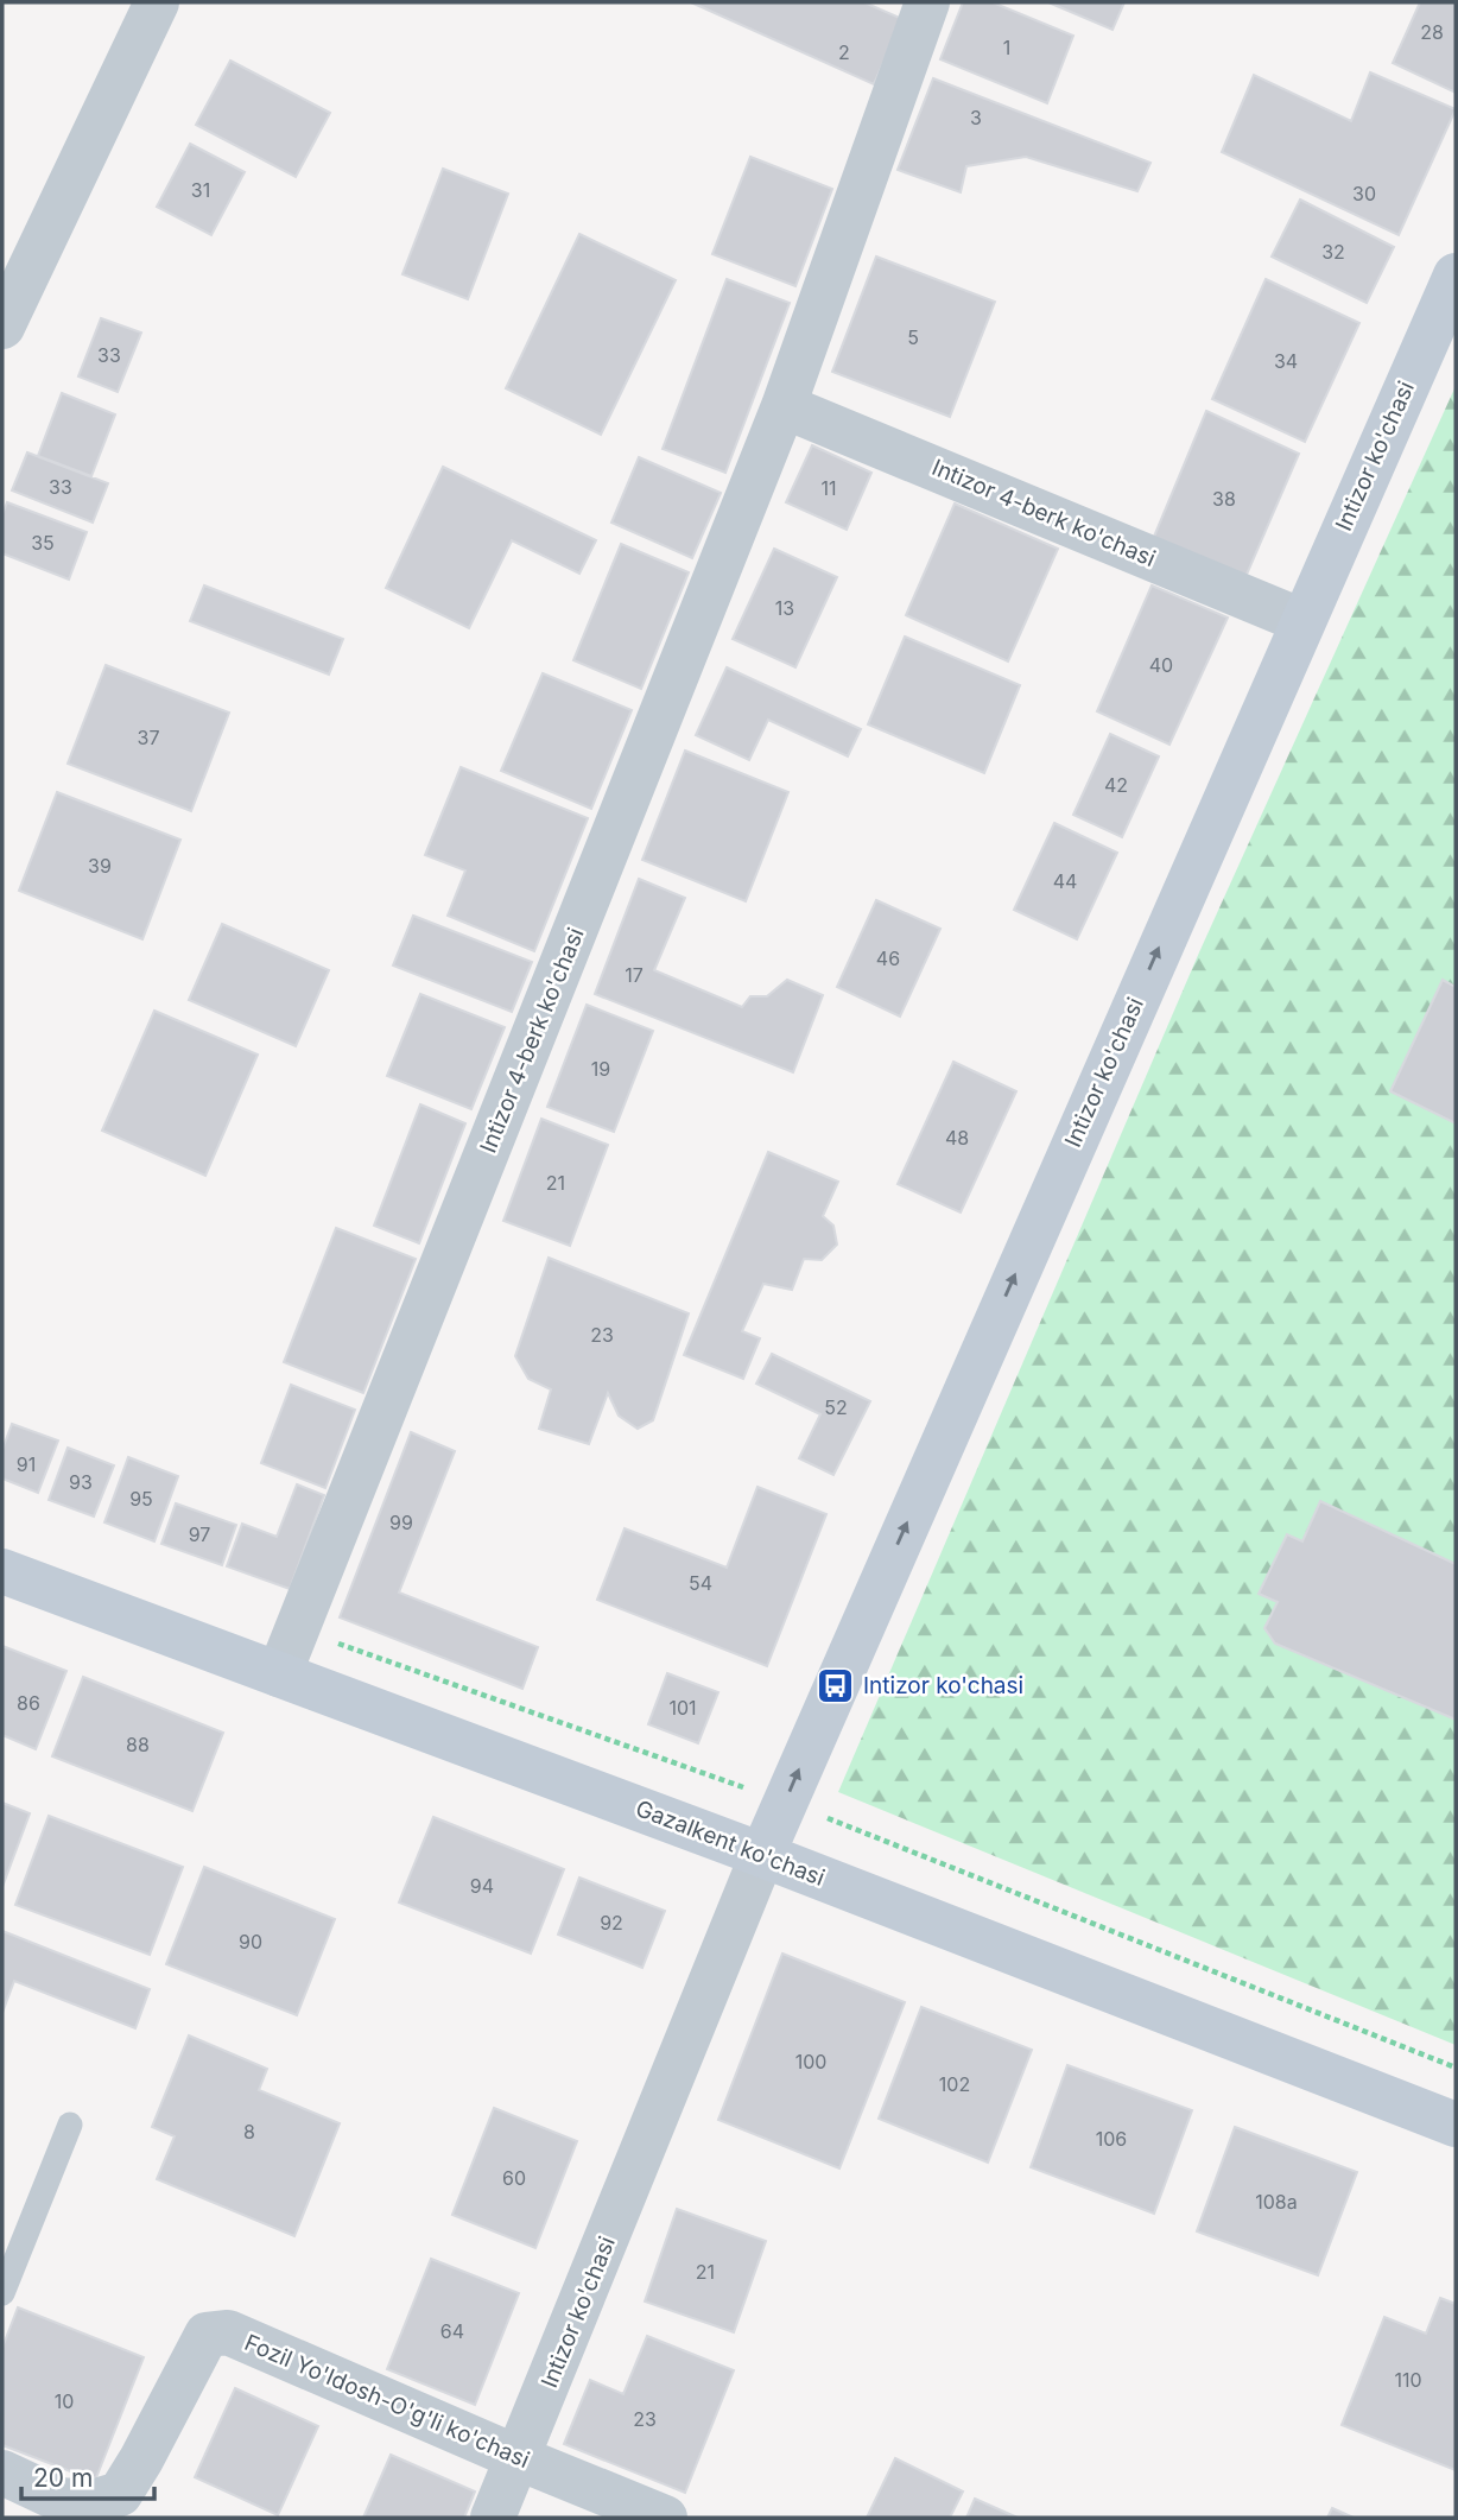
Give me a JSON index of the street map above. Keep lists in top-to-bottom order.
{
  "streets": {
    "street": [
      "Intizor ko'chasi",
      "Intizor 4-berk ko'chasi",
      "Gazalkent ko'chasi",
      "Fozil Yo'ldosh-O'g'li ko'chasi"
    ]
  },
  "crossings": [
    ["Intizor ko'chasi", "Intizor 4-berk ko'chasi"],
    ["Intizor ko'chasi", "Gazalkent ko'chasi"],
    ["Intizor ko'chasi", "Fozil Yo'ldosh-O'g'li ko'chasi"],
    ["Intizor 4-berk ko'chasi", "Gazalkent ko'chasi"]
  ],
  "one_way": ["Intizor ko'chasi"],
  "places": {
    "bus stop": ["Intizor ko'chasi"]
  },
  "house_numbers": [
    "28",
    "1",
    "2",
    "3",
    "31",
    "30",
    "32",
    "5",
    "33",
    "34",
    "33",
    "11",
    "38",
    "35",
    "13",
    "40",
    "37",
    "42",
    "39",
    "44",
    "46",
    "17",
    "19",
    "48",
    "21",
    "23",
    "52",
    "91",
    "93",
    "95",
    "99",
    "97",
    "54",
    "86",
    "101",
    "88",
    "94",
    "92",
    "90",
    "100",
    "102",
    "8",
    "106",
    "60",
    "108a",
    "21",
    "64",
    "110",
    "10",
    "23"
  ],
  "scale_bar": "20 m"
}
